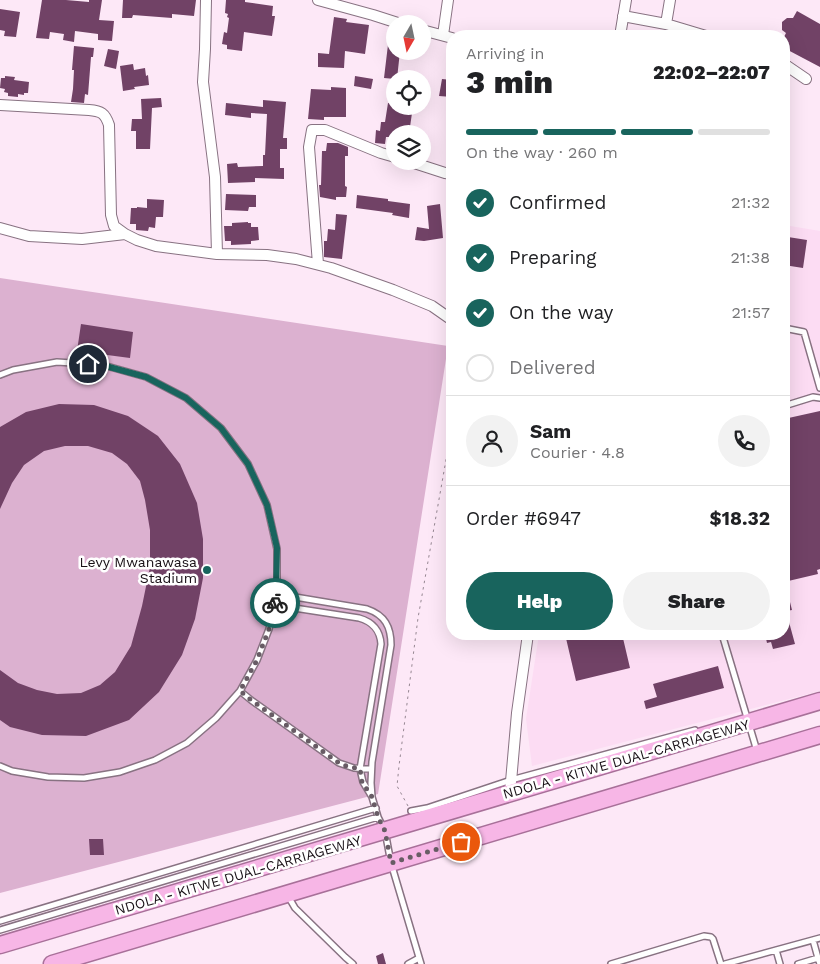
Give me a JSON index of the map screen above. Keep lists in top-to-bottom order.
{
  "streets": {
    "highway": ["NDOLA - KITWE DUAL-CARRIAGEWAY"]
  },
  "places": ["Levy Mwanawasa Stadium"],
  "north": "bottom",
  "page": {
    "heading": ["3 min", "Arriving in", "22:02–22:07"],
    "panel": [
      "Sam",
      "Courier · 4.8",
      "Order #6947",
      "$18.32"
    ],
    "bar": "On the way · 260 m",
    "list": [
      ["Confirmed", "21:32"],
      ["Preparing", "21:38"],
      ["On the way", "21:57"],
      "Delivered"
    ],
    "buttons": ["Help", "Share"]
  }
}
